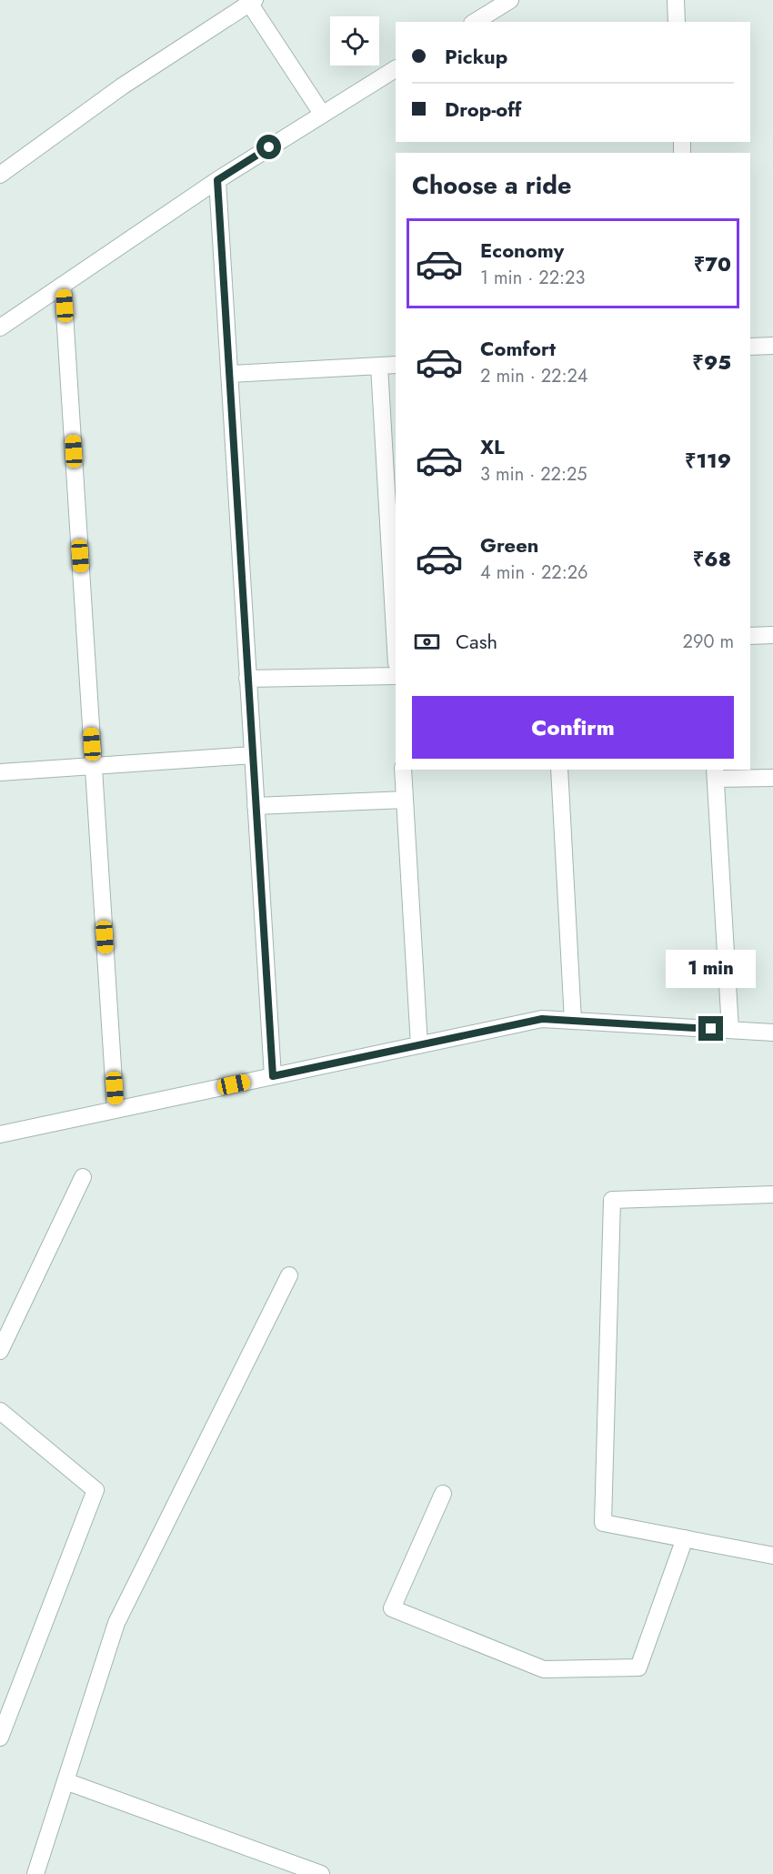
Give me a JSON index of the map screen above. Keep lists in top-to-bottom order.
{
  "page": {
    "banner": ["Pickup", "Drop-off"],
    "heading": "Choose a ride",
    "list": [
      {
        "name": "Economy",
        "note": "1 min · 22:23",
        "value": "₹70"
      },
      {
        "name": "Comfort",
        "note": "2 min · 22:24",
        "value": "₹95"
      },
      {
        "name": "XL",
        "note": "3 min · 22:25",
        "value": "₹119"
      },
      {
        "name": "Green",
        "note": "4 min · 22:26",
        "value": "₹68"
      }
    ],
    "pay": ["Cash", "290 m"],
    "buttons": "Confirm",
    "bubble": "1 min"
  }
}
